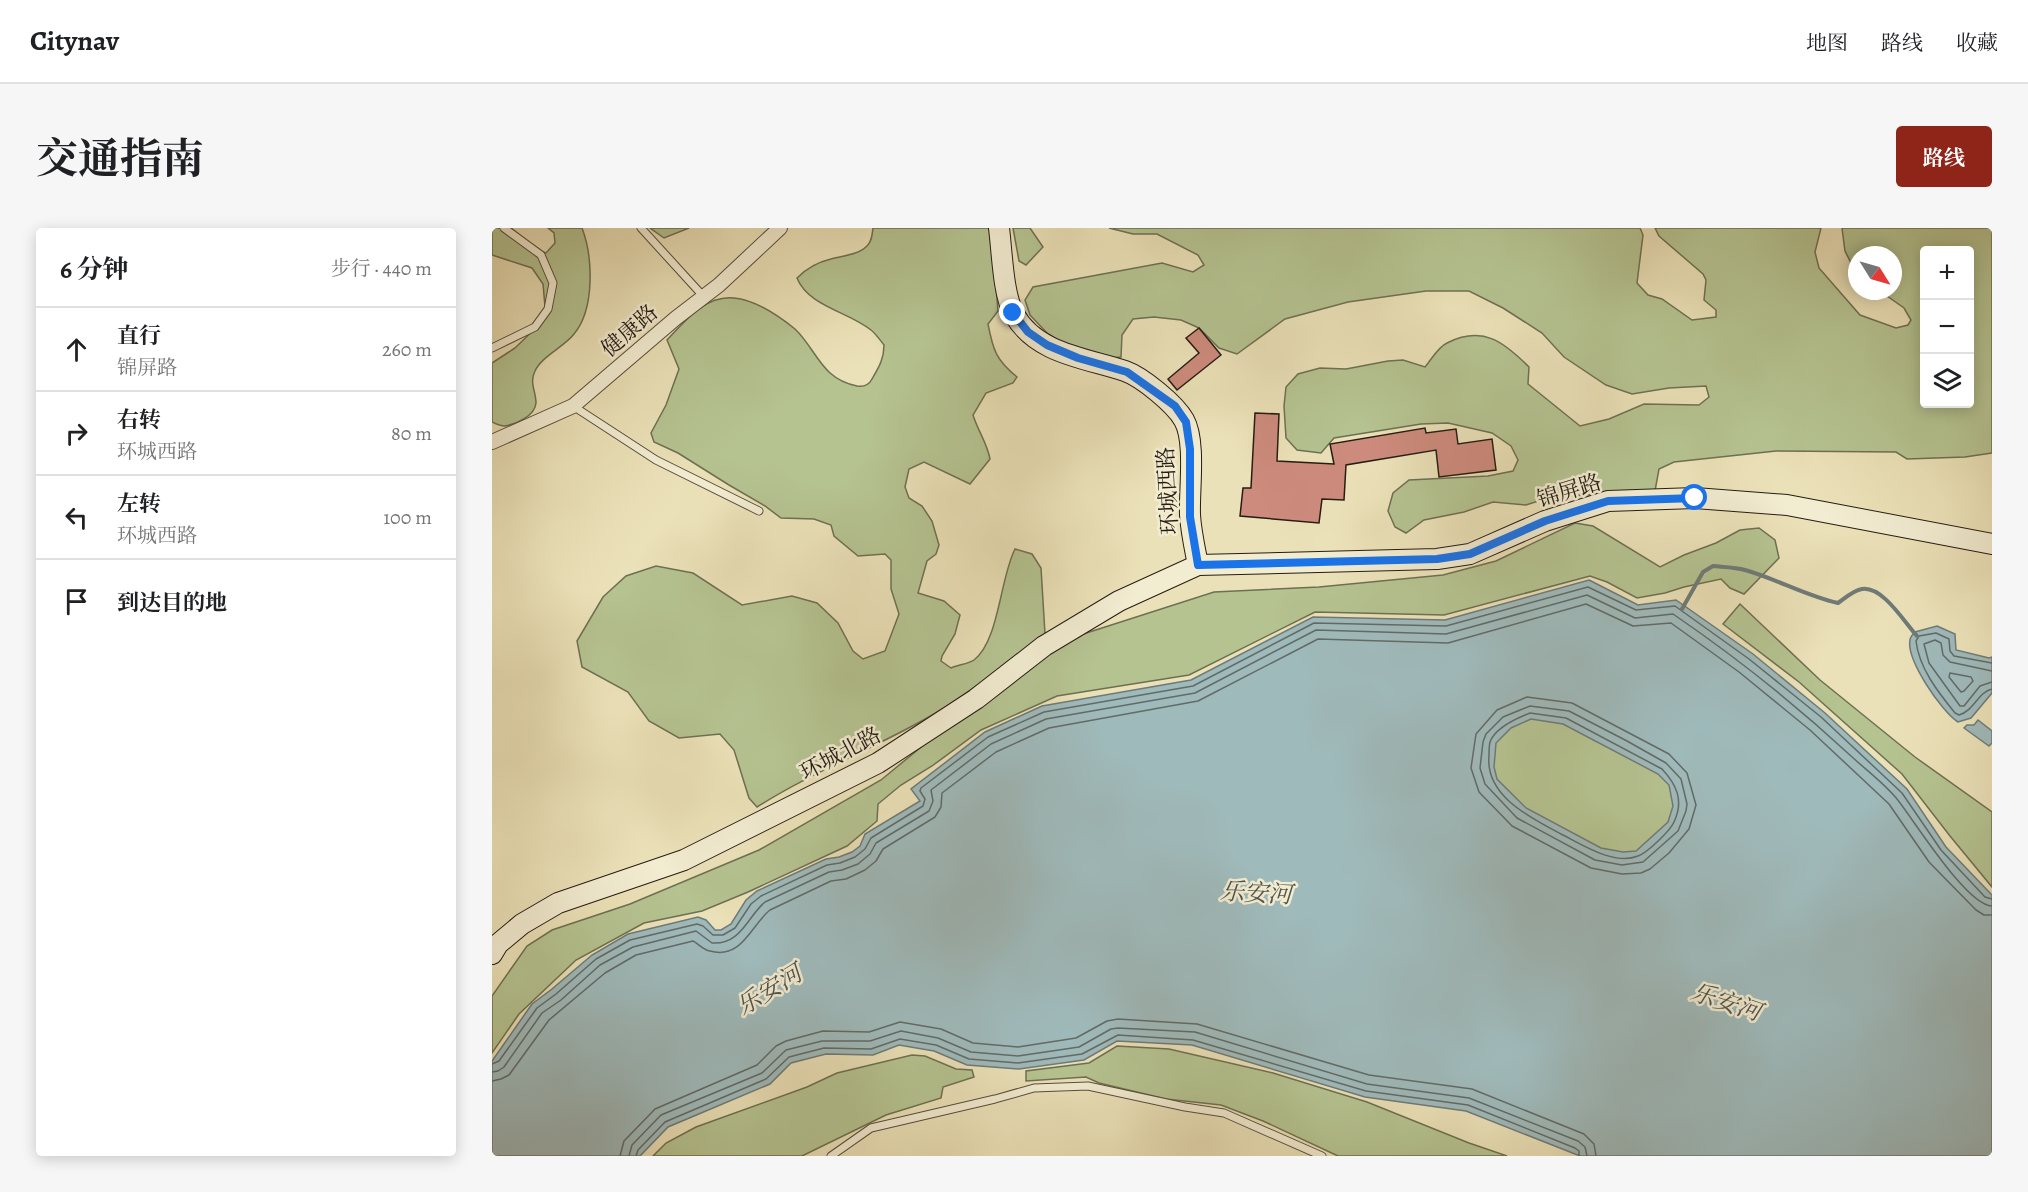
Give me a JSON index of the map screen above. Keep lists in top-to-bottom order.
{
  "streets": {
    "street": [
      "健康路",
      "锦屏路",
      "环城西路",
      "环城北路"
    ]
  },
  "crossings": [
    ["锦屏路", "环城西路"],
    ["锦屏路", "环城北路"],
    ["环城西路", "环城北路"]
  ],
  "water": ["乐安河"],
  "north": "bottom right",
  "page": {
    "header": "Citynav",
    "nav": ["地图", "路线", "收藏"],
    "title": "交通指南",
    "buttons": "路线",
    "heading": ["6 分钟", "步行 · 440 m"],
    "map_buttons": ["+", "−"],
    "list": [
      ["直行", "锦屏路", "260 m"],
      ["右转", "环城西路", "80 m"],
      ["左转", "环城西路", "100 m"],
      "到达目的地"
    ]
  }
}
